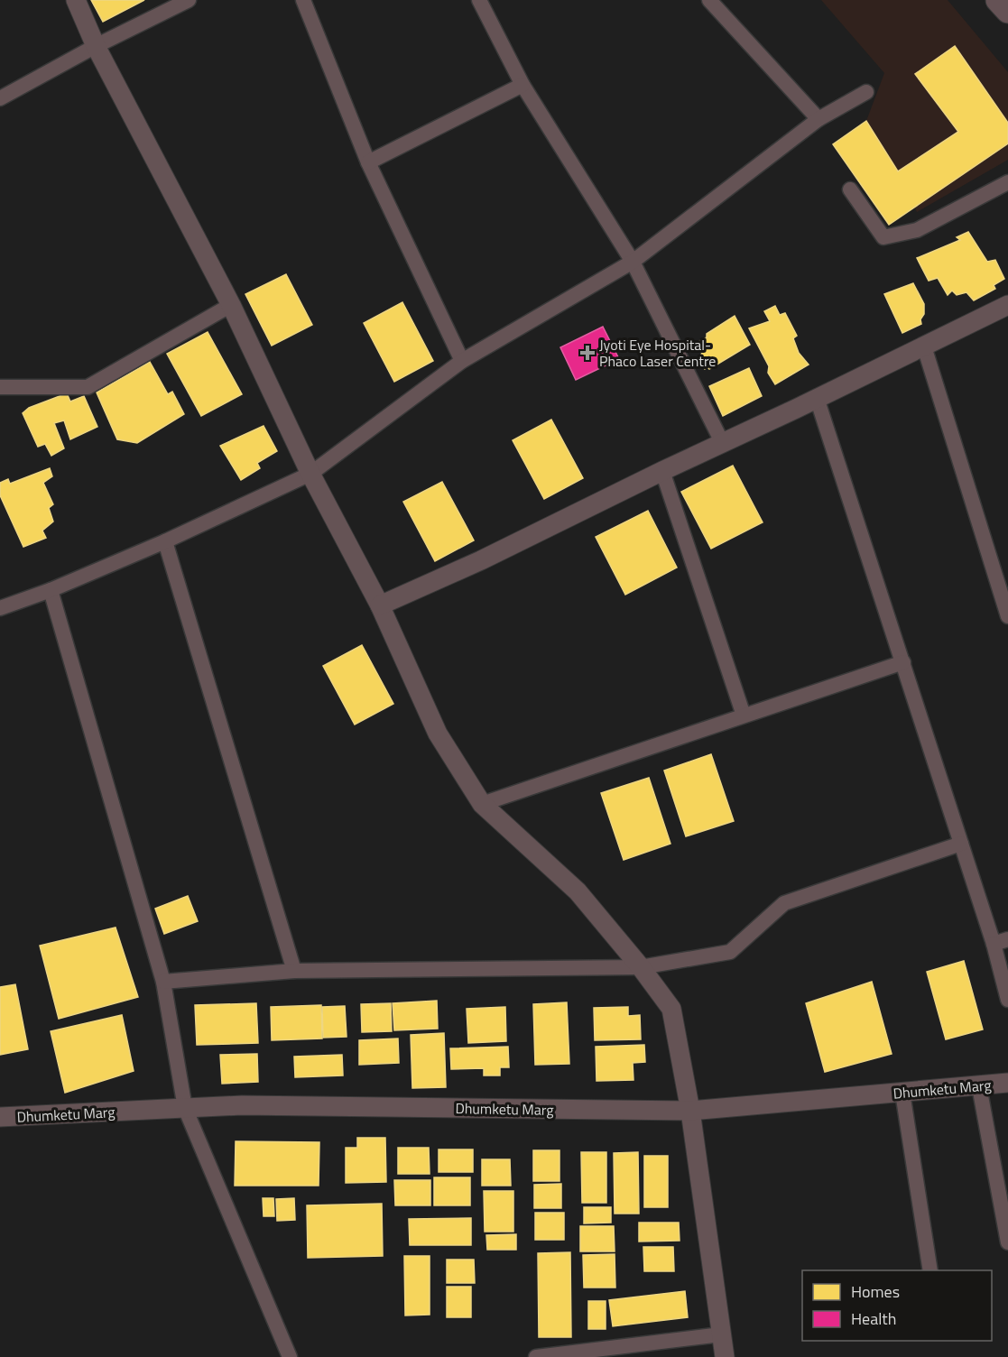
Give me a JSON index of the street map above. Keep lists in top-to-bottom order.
{
  "streets": {
    "street": ["Dhumketu Marg"]
  },
  "places": {
    "health": ["Jyoti Eye Hospital- Phaco Laser Centre"]
  },
  "legend": ["Homes", "Health"]
}
